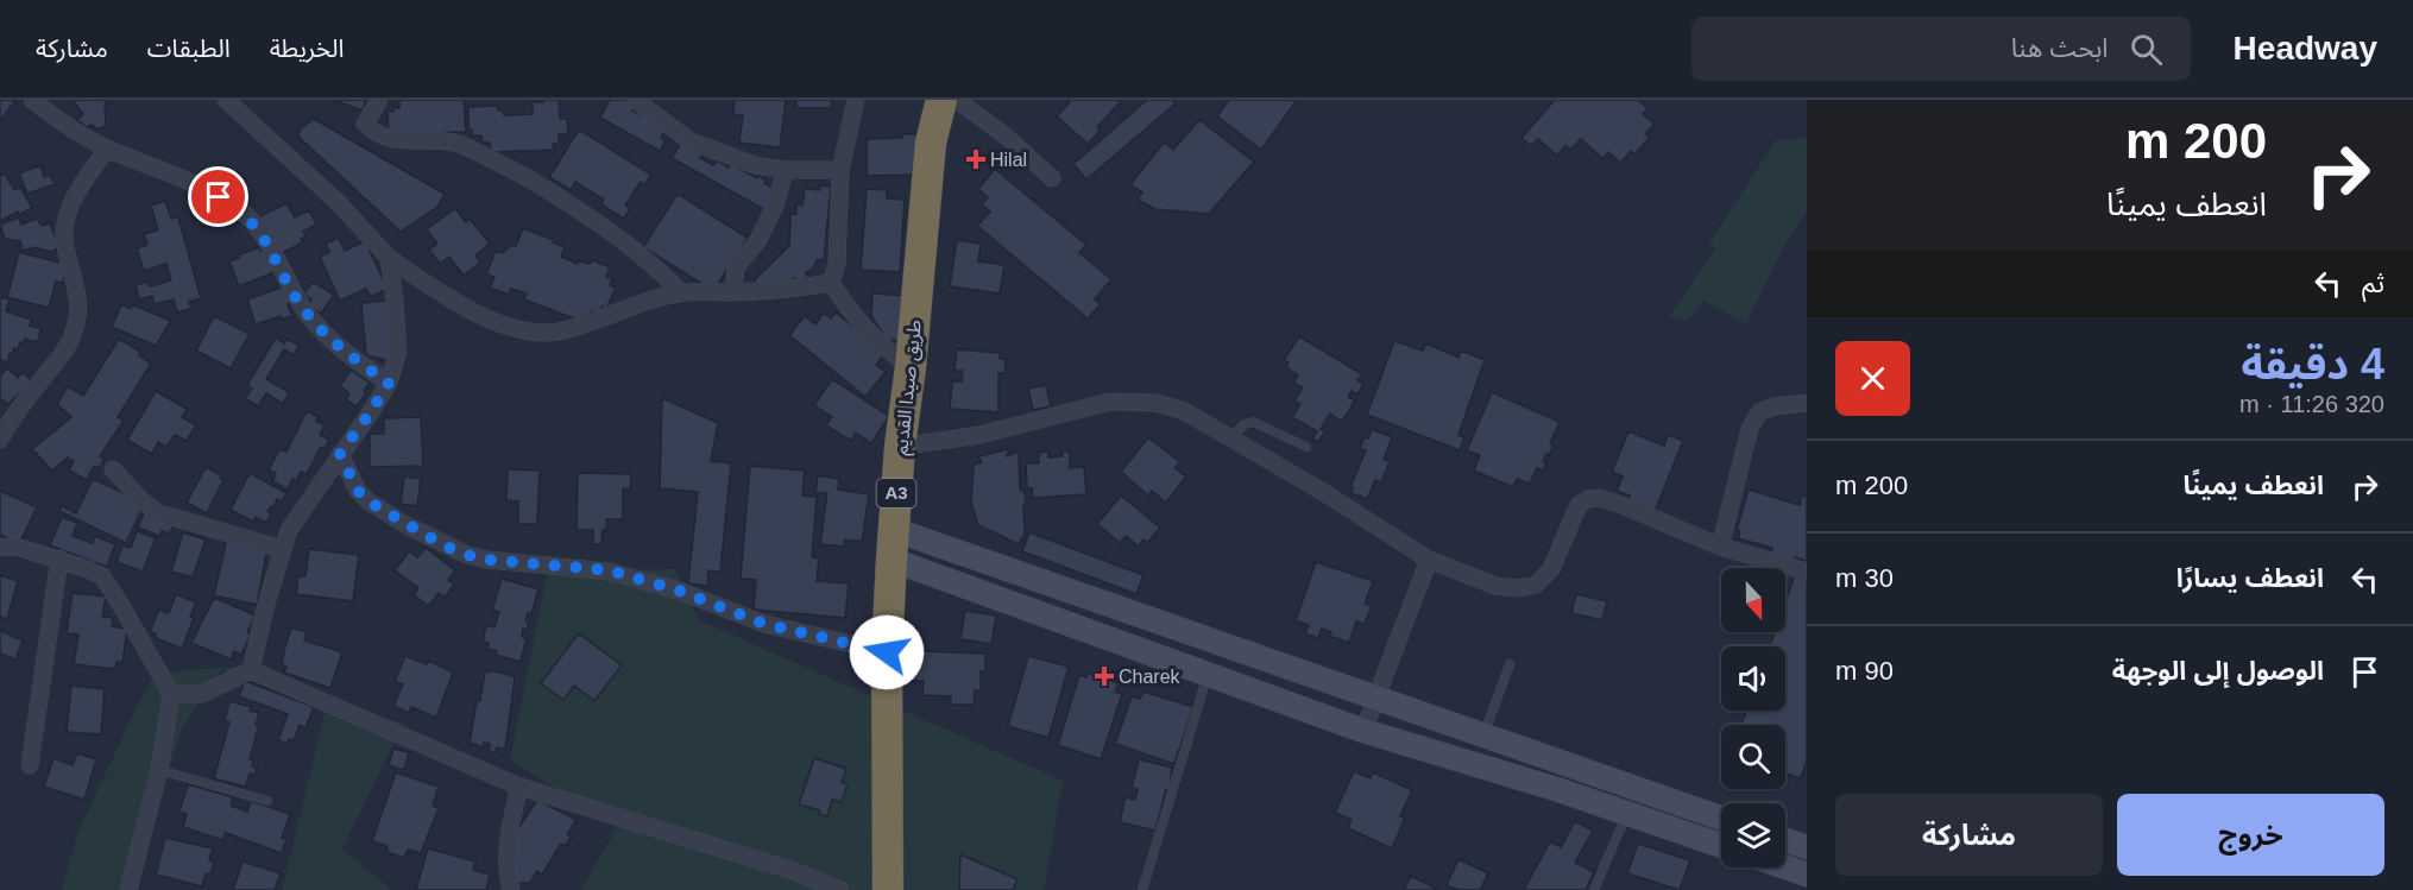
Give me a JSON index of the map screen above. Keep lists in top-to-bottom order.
{
  "streets": {
    "highway": ["طريق صيدا القديم", "A3"]
  },
  "places": {
    "health": ["Hilal", "Charek"]
  },
  "north": "bottom",
  "page": {
    "header": "Headway",
    "search": "ابحث هنا",
    "nav": ["الخريطة", "الطبقات", "مشاركة"],
    "turn": ["200 m", "انعطف يمينًا"],
    "then": "ثم",
    "heading": ["4 دقيقة", "320 m · 11:26"],
    "list": [
      {
        "name": "انعطف يمينًا",
        "value": "200 m"
      },
      {
        "name": "انعطف يسارًا",
        "value": "30 m"
      },
      {
        "name": "الوصول إلى الوجهة",
        "value": "90 m"
      }
    ],
    "buttons": ["خروج", "مشاركة"]
  }
}
